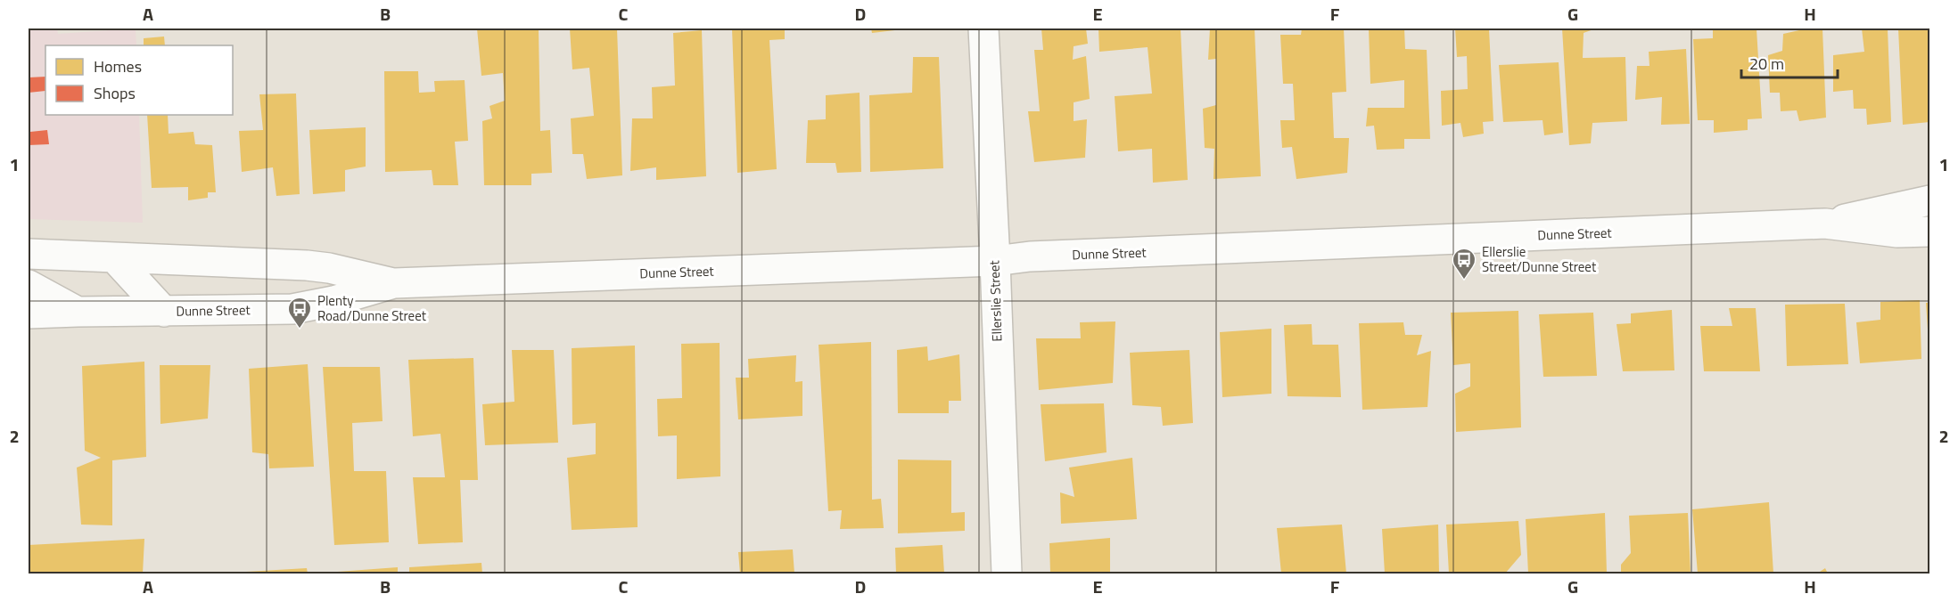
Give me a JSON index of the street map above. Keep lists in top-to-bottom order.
{
  "streets": {
    "main road": ["Dunne Street", "Ellerslie Street"]
  },
  "crossings": [
    ["Dunne Street", "Ellerslie Street"]
  ],
  "places": {
    "bus stop": ["Ellerslie Street/Dunne Street", "Plenty Road/Dunne Street"]
  },
  "legend": ["Homes", "Shops"],
  "scale_bar": "20 m",
  "grid": {
    "columns": [
      "A",
      "B",
      "C",
      "D",
      "E",
      "F",
      "G",
      "H"
    ],
    "rows": ["1", "2"]
  }
}
